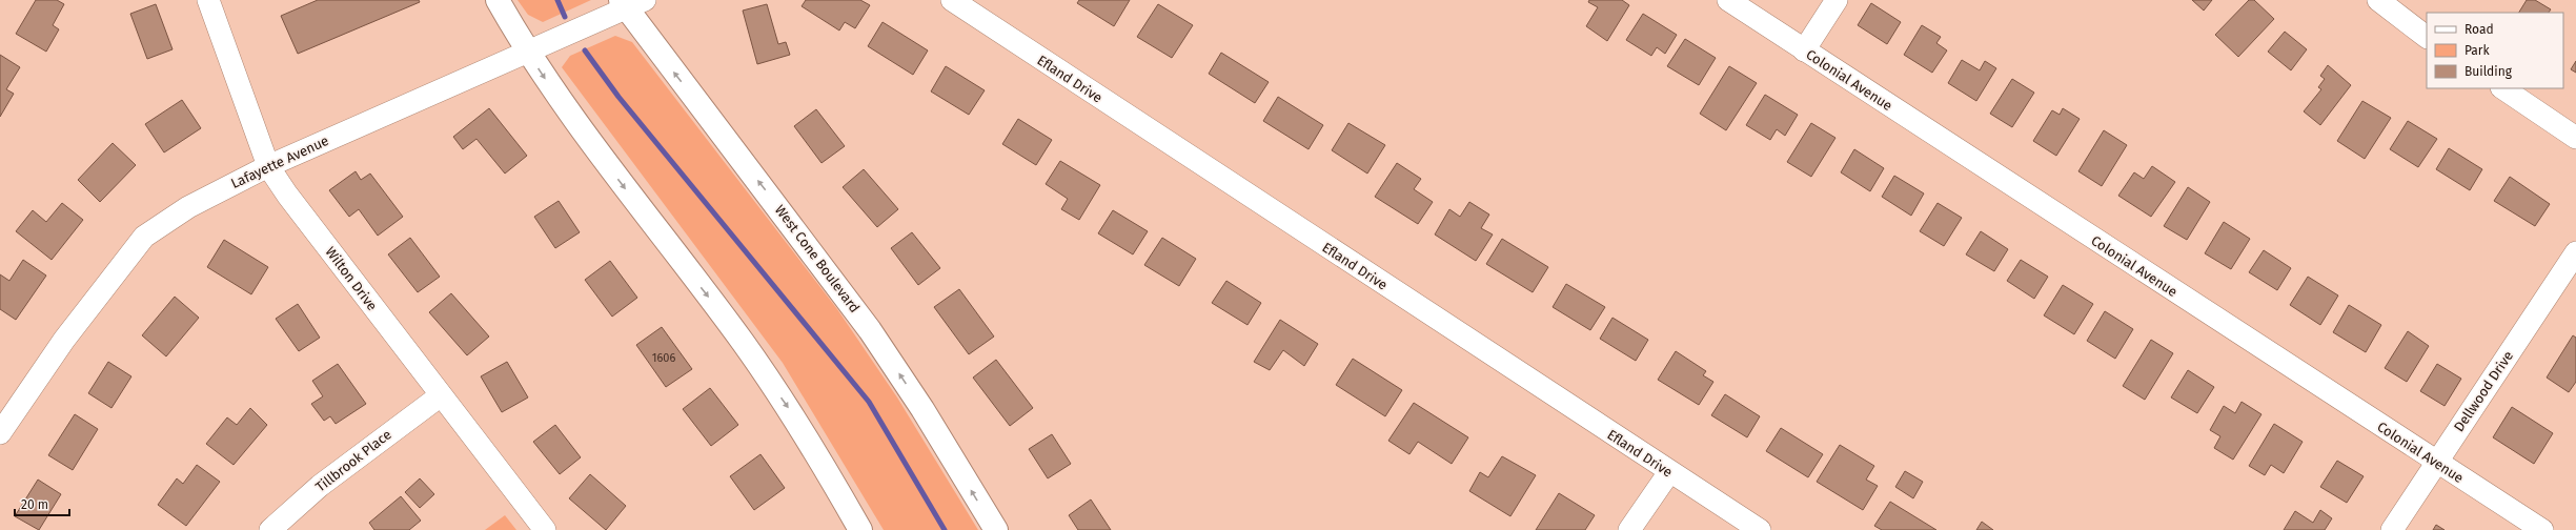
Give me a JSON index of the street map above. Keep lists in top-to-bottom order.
{
  "streets": {
    "main road": ["West Cone Boulevard"],
    "street": [
      "Efland Drive",
      "Colonial Avenue",
      "Lafayette Avenue",
      "Wilton Drive",
      "Dellwood Drive",
      "Tillbrook Place"
    ]
  },
  "crossings": [
    ["Colonial Avenue", "Dellwood Drive"],
    ["Lafayette Avenue", "West Cone Boulevard"],
    ["Lafayette Avenue", "Wilton Drive"],
    ["Wilton Drive", "Tillbrook Place"]
  ],
  "house_numbers": ["1606"],
  "legend": ["Road", "Park", "Building"],
  "scale_bar": "20 m"
}
